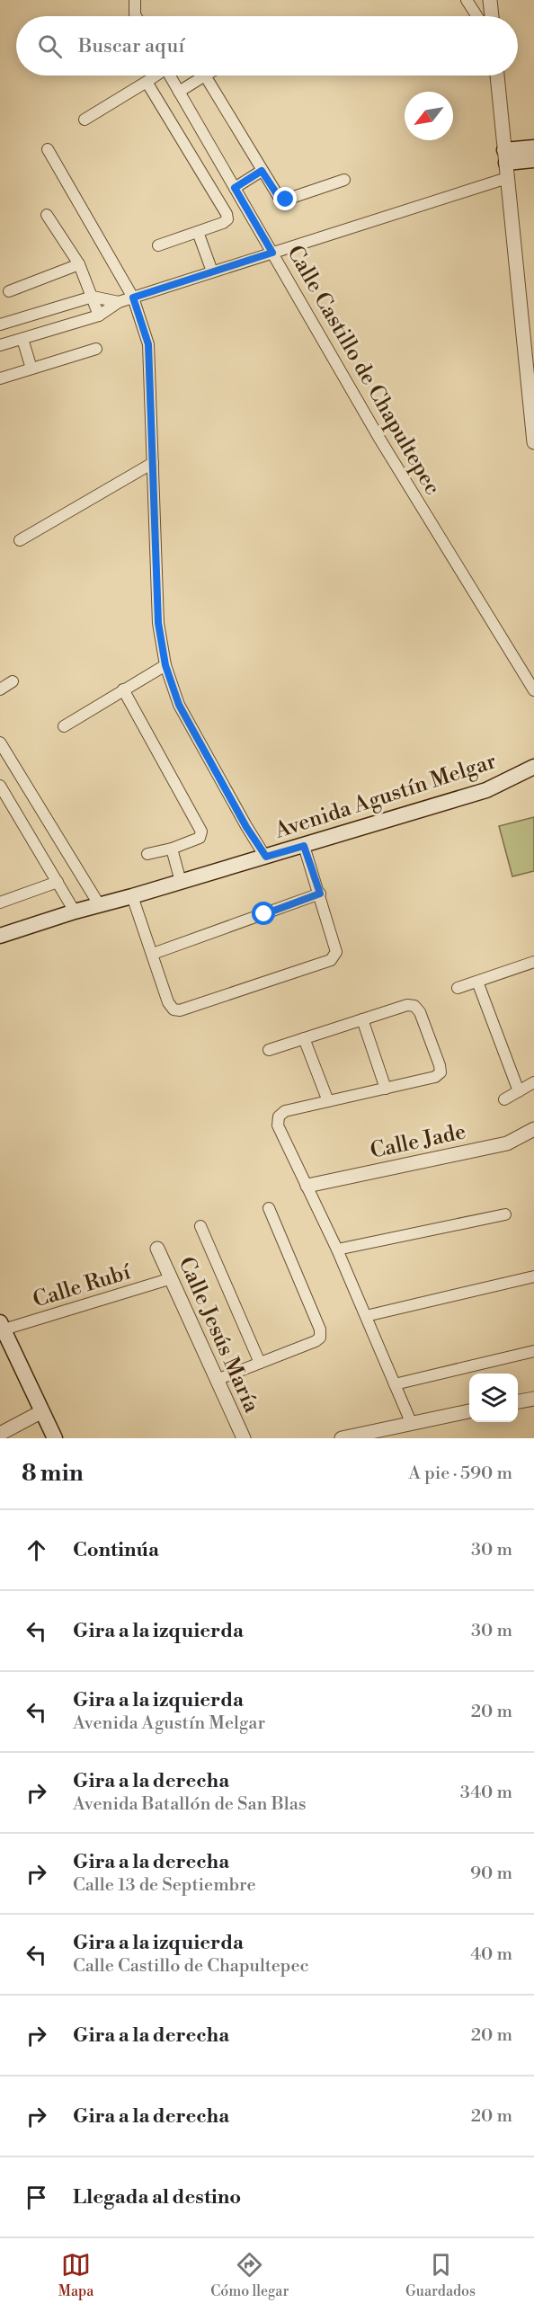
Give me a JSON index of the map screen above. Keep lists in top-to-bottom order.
{
  "streets": {
    "main road": ["Avenida Agustín Melgar"],
    "street": [
      "Calle Castillo de Chapultepec",
      "Calle Jade",
      "Calle Rubí",
      "Calle Jesús María"
    ]
  },
  "crossings": [
    ["Calle Rubí", "Calle Jesús María"]
  ],
  "north": "bottom left",
  "page": {
    "search": "Buscar aquí",
    "heading": ["8 min", "A pie · 590 m"],
    "list": [
      ["Continúa", "30 m"],
      ["Gira a la izquierda", "30 m"],
      ["Gira a la izquierda", "Avenida Agustín Melgar", "20 m"],
      ["Gira a la derecha", "Avenida Batallón de San Blas", "340 m"],
      ["Gira a la derecha", "Calle 13 de Septiembre", "90 m"],
      ["Gira a la izquierda", "Calle Castillo de Chapultepec", "40 m"],
      ["Gira a la derecha", "20 m"],
      ["Gira a la derecha", "20 m"],
      "Llegada al destino"
    ],
    "nav": ["Mapa", "Cómo llegar", "Guardados"]
  }
}
